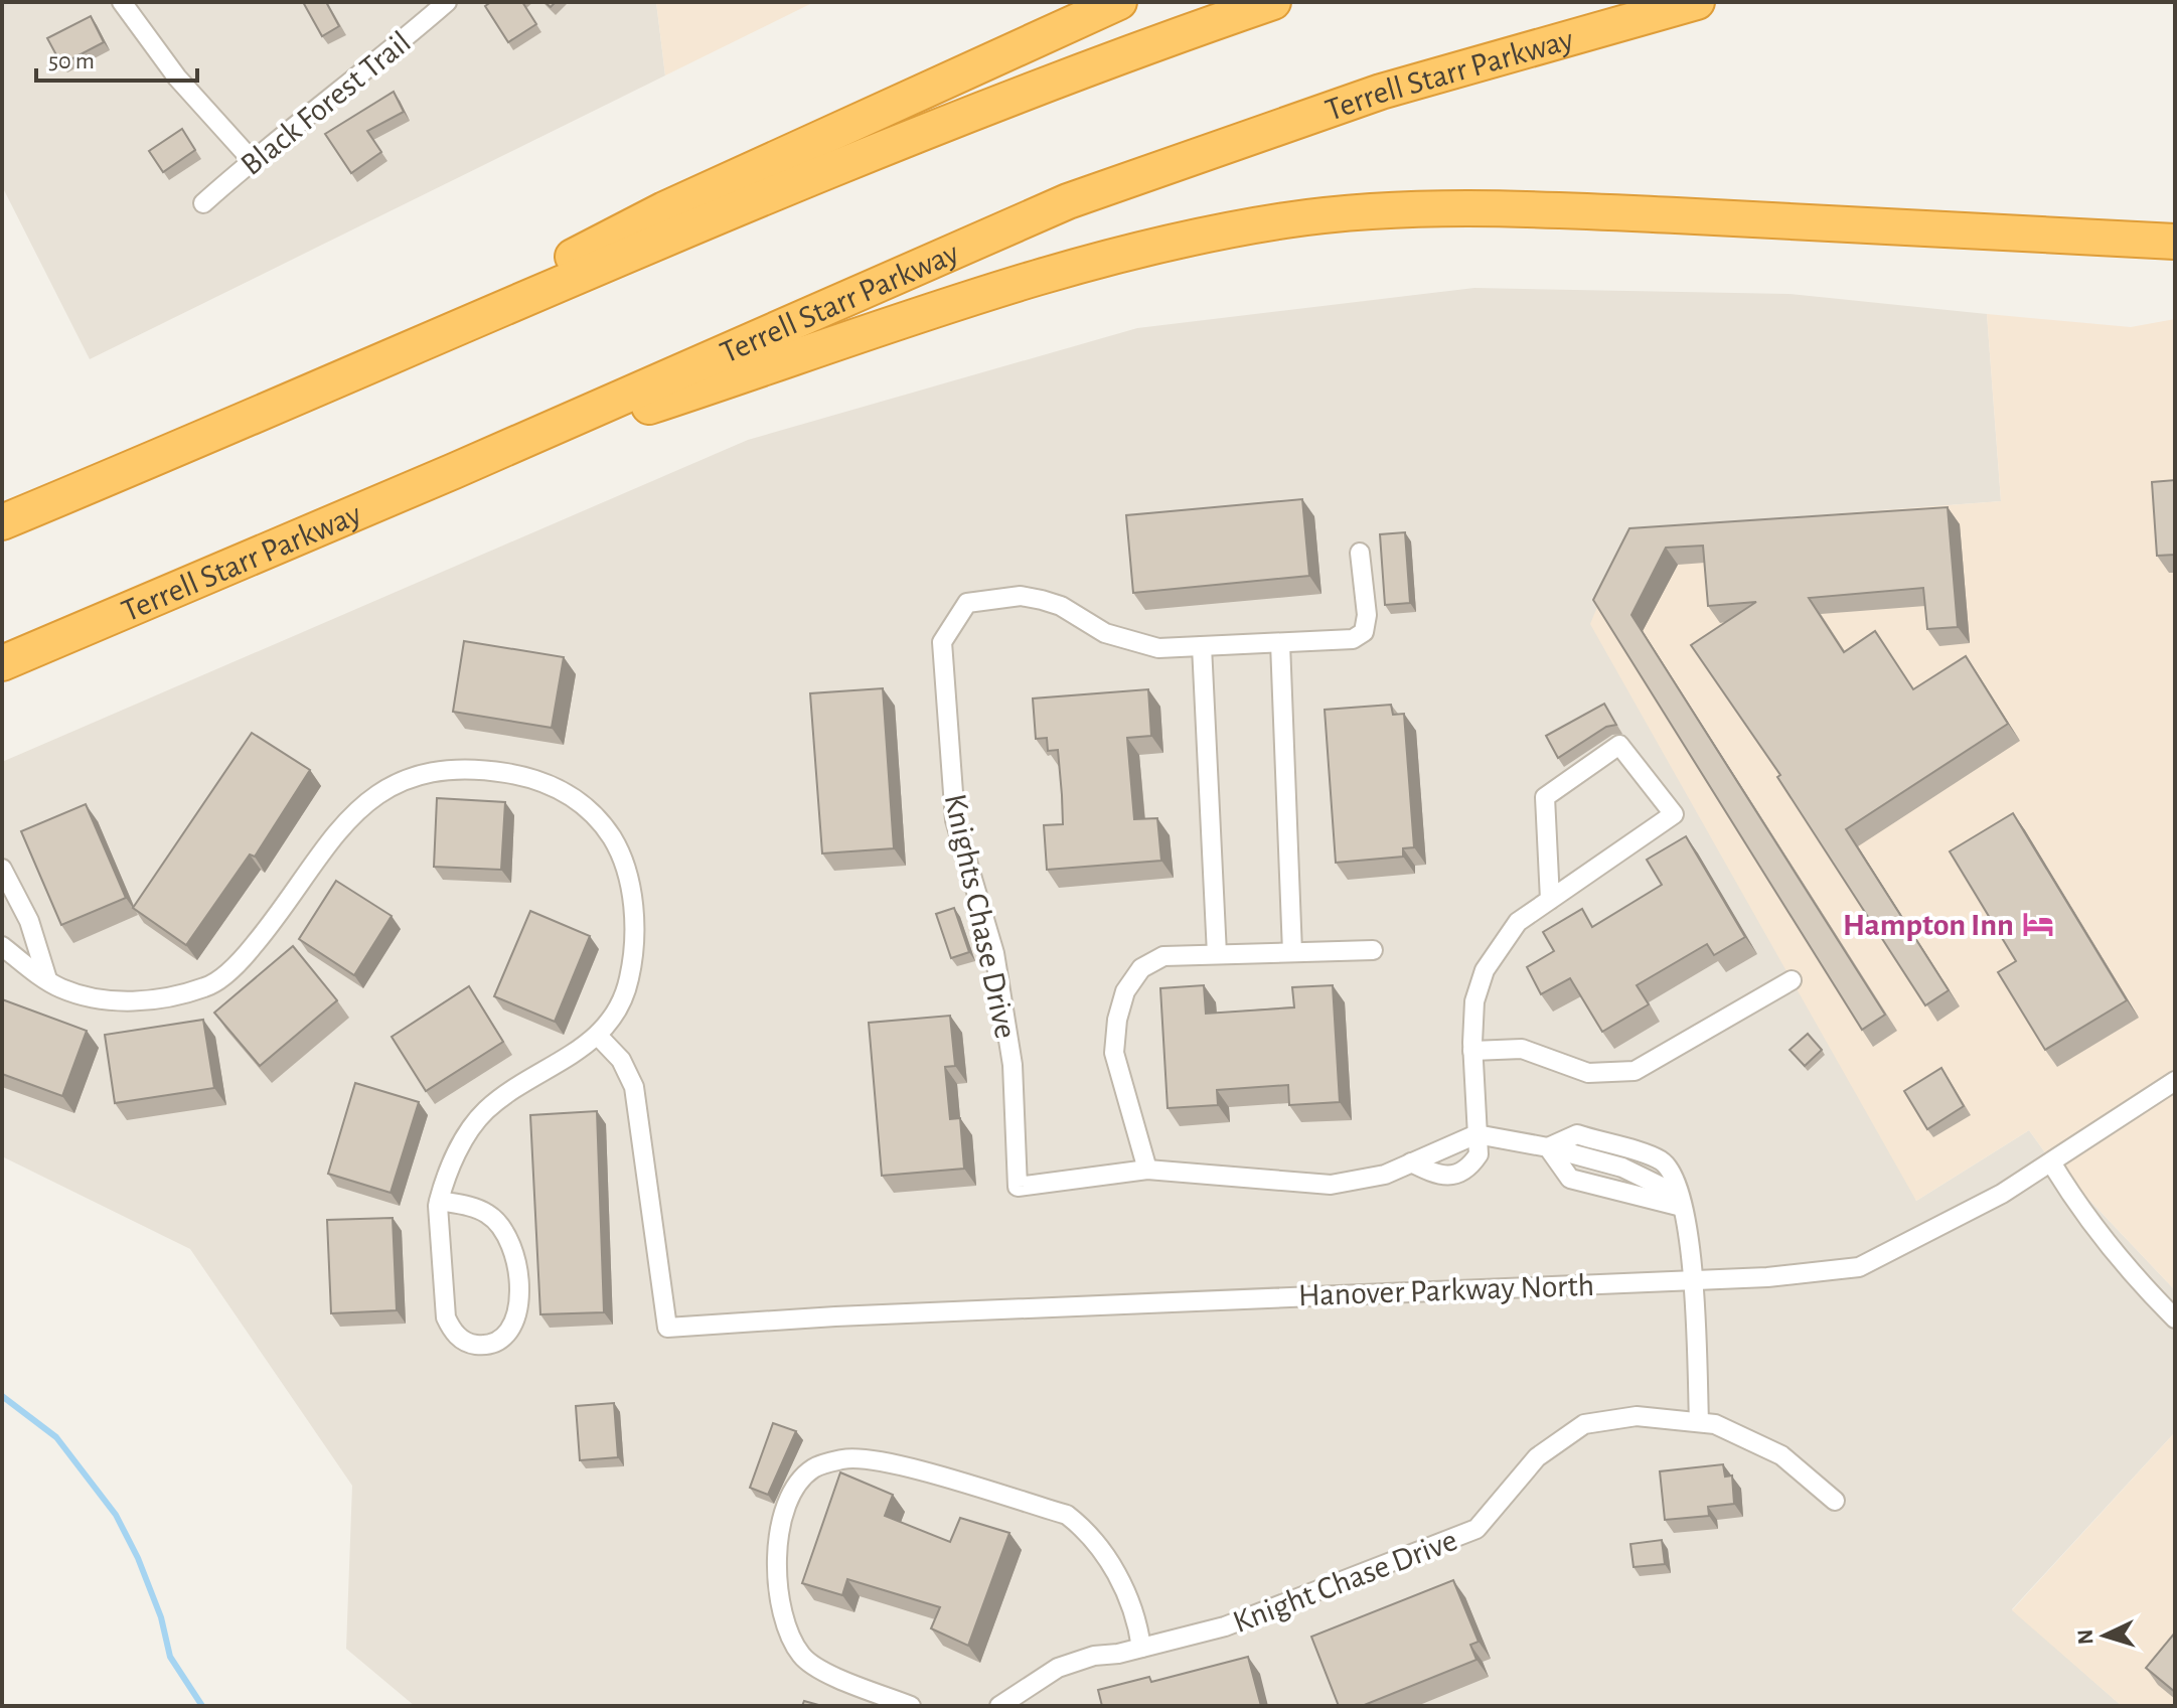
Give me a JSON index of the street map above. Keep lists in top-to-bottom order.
{
  "streets": {
    "highway": ["Terrell Starr Parkway"],
    "street": [
      "Black Forest Trail",
      "Knights Chase Drive",
      "Hanover Parkway North",
      "Knight Chase Drive"
    ]
  },
  "places": {
    "hotel": ["Hampton Inn"]
  },
  "scale_bar": "50 m",
  "north": "left"
}
